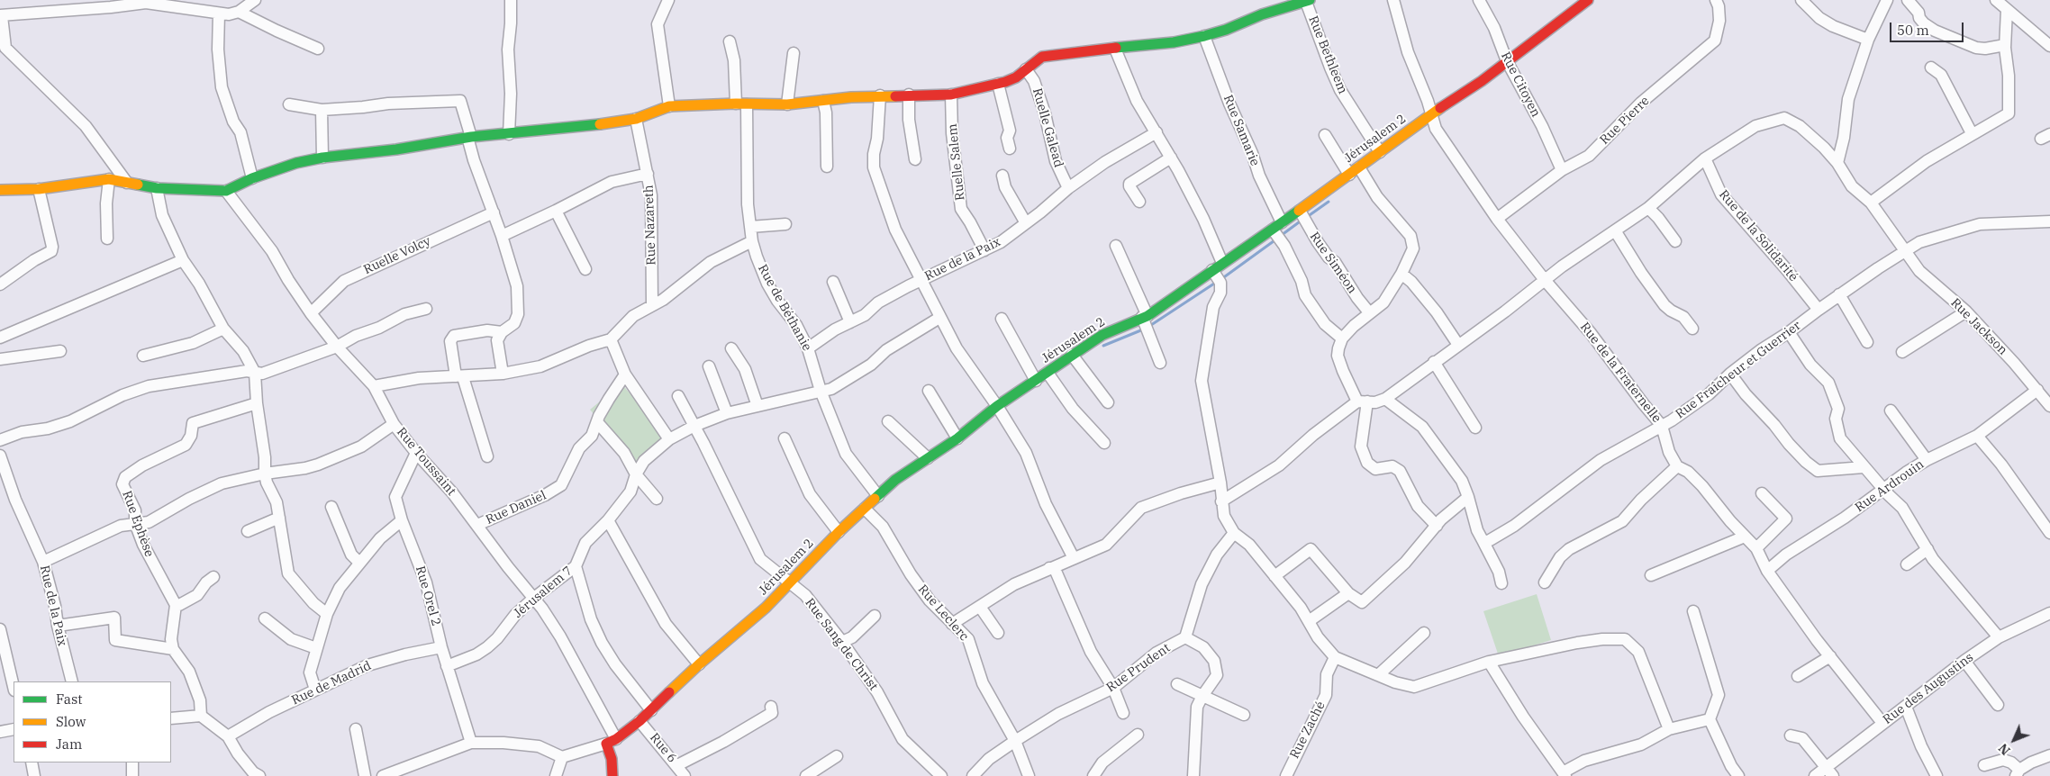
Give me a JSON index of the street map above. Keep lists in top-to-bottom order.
{
  "streets": {
    "street": [
      "Rue Bethleem",
      "Rue Citoyen",
      "Rue Pierre",
      "Ruelle Galead",
      "Rue Samarie",
      "Jérusalem 2",
      "Ruelle Salem",
      "Rue Nazareth",
      "Rue de la Solidarité",
      "Ruelle Volcy",
      "Rue de la Paix",
      "Rue Siméon",
      "Rue de Béthanie",
      "Rue Jackson",
      "Rue Fraîcheur et Guerrier",
      "Rue de la Fraternelle",
      "Rue Toussaint",
      "Rue Ardrouin",
      "Rue Daniel",
      "Rue Ephèse",
      "Jérusalem 7",
      "Rue Orel 2",
      "Rue Leclerc",
      "Rue Sang de Christ",
      "Rue Prudent",
      "Rue de Madrid",
      "Rue des Augustins",
      "Rue Zaché",
      "Rue 6"
    ]
  },
  "crossings": [
    ["Rue Bethleem", "Jérusalem 2"],
    ["Rue Citoyen", "Rue Pierre"],
    ["Rue Citoyen", "Jérusalem 2"],
    ["Rue Pierre", "Rue de la Fraternelle"],
    ["Ruelle Galead", "Rue de la Paix"],
    ["Rue Samarie", "Jérusalem 2"],
    ["Jérusalem 2", "Rue Siméon"],
    ["Jérusalem 2", "Rue de Béthanie"],
    ["Jérusalem 2", "Rue de la Fraternelle"],
    ["Jérusalem 2", "Rue Toussaint"],
    ["Jérusalem 2", "Rue Leclerc"],
    ["Jérusalem 2", "Rue Sang de Christ"],
    ["Jérusalem 2", "Rue 6"],
    ["Ruelle Salem", "Rue de la Paix"],
    ["Rue de la Solidarité", "Rue Jackson"],
    ["Rue de la Solidarité", "Rue Fraîcheur et Guerrier"],
    ["Ruelle Volcy", "Rue Toussaint"],
    ["Rue de la Paix", "Rue de Béthanie"],
    ["Rue de Béthanie", "Jérusalem 7"],
    ["Rue Jackson", "Rue Fraîcheur et Guerrier"],
    ["Rue Jackson", "Rue de la Fraternelle"],
    ["Rue Jackson", "Rue Ardrouin"],
    ["Rue Fraîcheur et Guerrier", "Rue de la Fraternelle"],
    ["Rue de la Fraternelle", "Rue Ardrouin"],
    ["Rue de la Fraternelle", "Rue des Augustins"],
    ["Rue Toussaint", "Rue Daniel"],
    ["Rue Toussaint", "Jérusalem 7"],
    ["Rue Toussaint", "Rue Orel 2"],
    ["Jérusalem 7", "Rue Orel 2"],
    ["Jérusalem 7", "Rue Sang de Christ"],
    ["Rue Orel 2", "Rue de Madrid"],
    ["Rue Leclerc", "Rue Prudent"]
  ],
  "legend": ["Fast", "Slow", "Jam"],
  "scale_bar": "50 m",
  "north": "bottom left"
}
